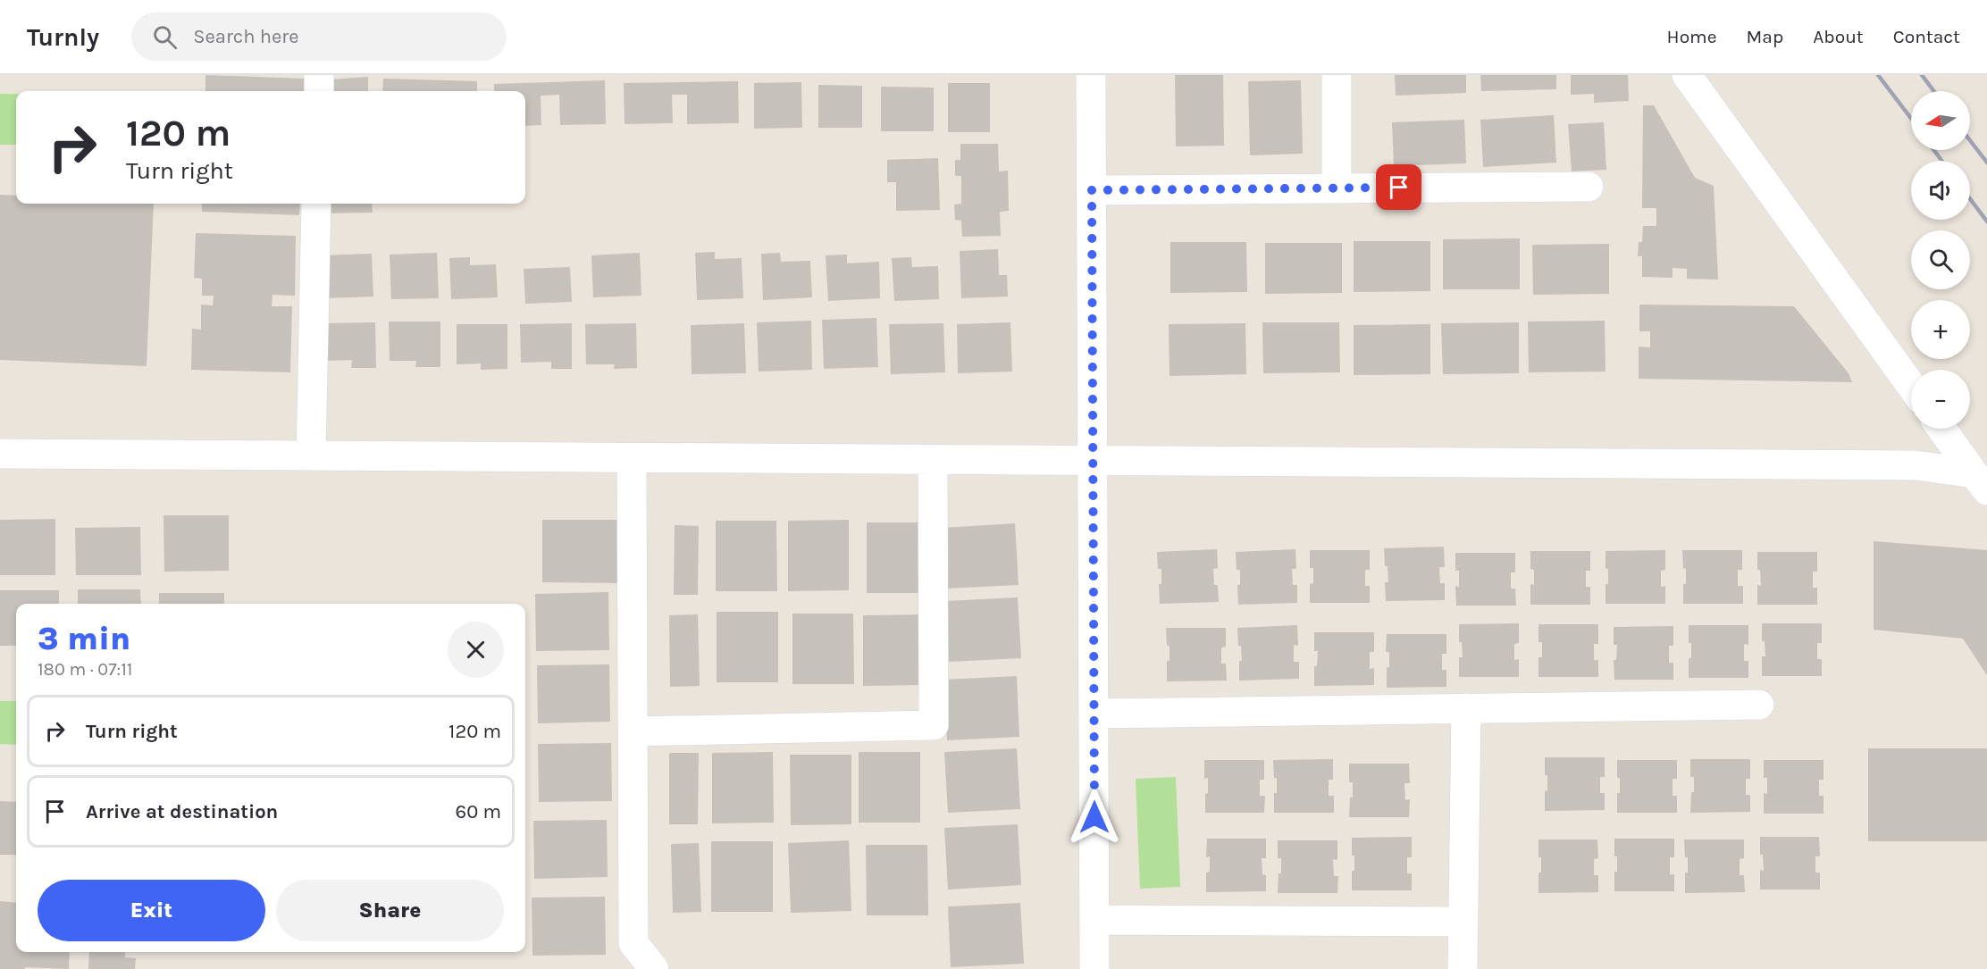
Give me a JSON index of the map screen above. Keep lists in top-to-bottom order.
{
  "north": "left",
  "page": {
    "header": "Turnly",
    "search": "Search here",
    "nav": [
      "Home",
      "Map",
      "About",
      "Contact"
    ],
    "map_buttons": ["+", "−"],
    "turn": ["120 m", "Turn right"],
    "heading": ["3 min", "180 m · 07:11"],
    "list": [
      {
        "name": "Turn right",
        "value": "120 m"
      },
      {
        "name": "Arrive at destination",
        "value": "60 m"
      }
    ],
    "buttons": ["Exit", "Share"]
  }
}
